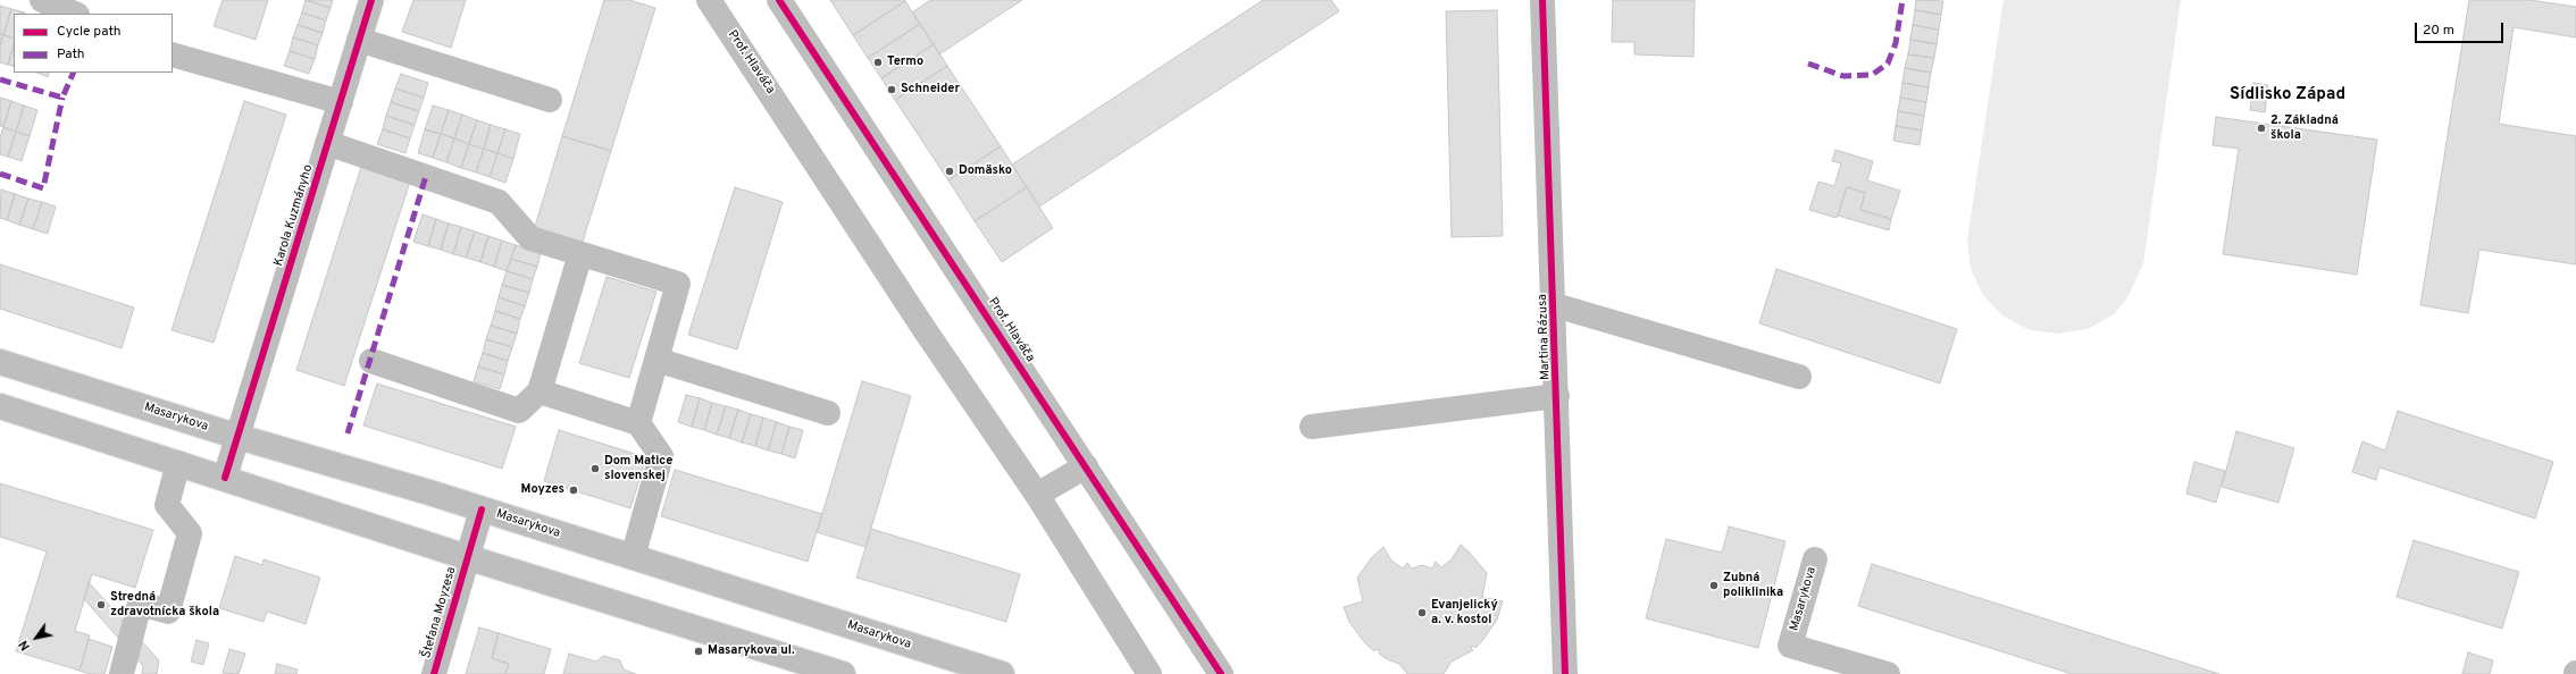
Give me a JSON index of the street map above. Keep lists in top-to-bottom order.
{
  "streets": {
    "street": [
      "Prof. Hlaváča",
      "Karola Kuzmányho",
      "Martina Rázusa",
      "Masarykova",
      "Štefana Moyzesa"
    ]
  },
  "crossings": [
    ["Karola Kuzmányho", "Masarykova"],
    ["Masarykova", "Štefana Moyzesa"]
  ],
  "districts": ["Sídlisko Západ"],
  "places": [
    "Termo",
    "Schneider",
    "2. Základná škola",
    "Domäsko",
    "Dom Matice slovenskej",
    "Moyzes",
    "Zubná poliklinika",
    "Stredná zdravotnícka škola",
    "Evanjelický a. v. kostol",
    "Masarykova ul."
  ],
  "legend": ["Cycle path", "Path"],
  "scale_bar": "20 m",
  "north": "bottom left"
}
